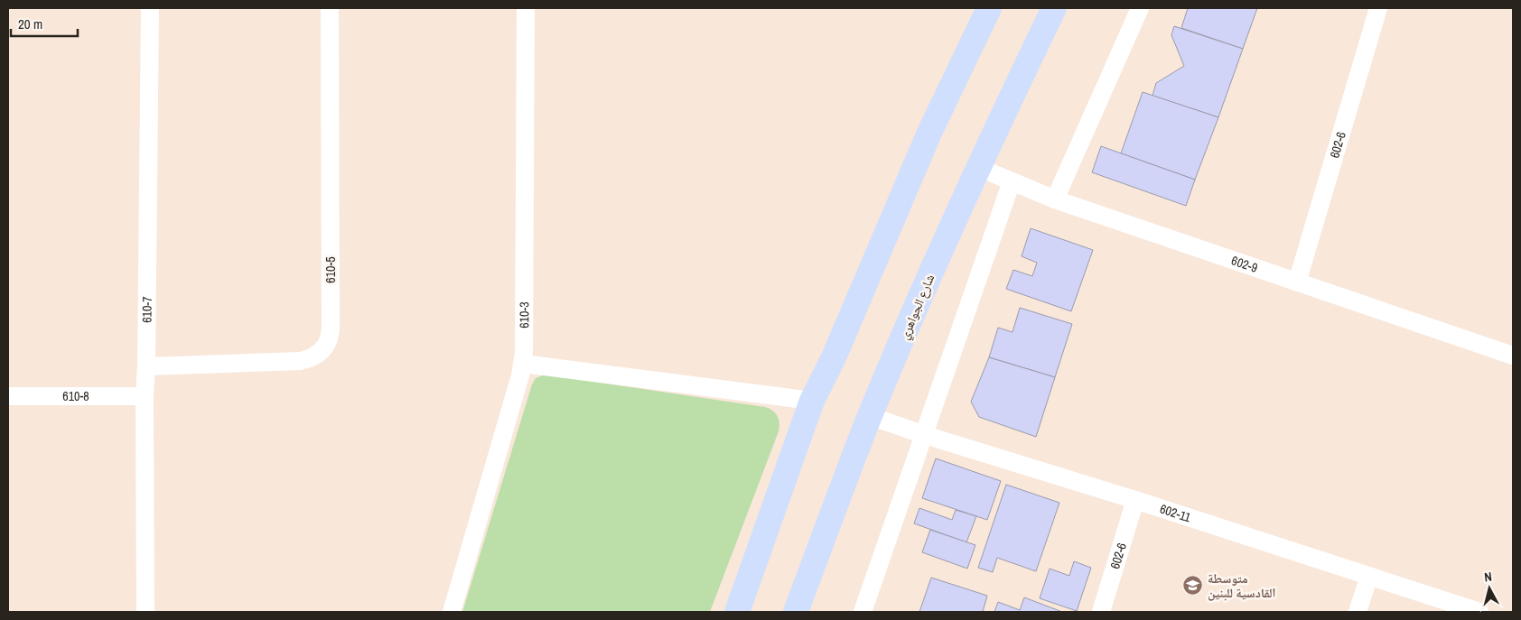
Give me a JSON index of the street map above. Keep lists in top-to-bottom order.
{
  "streets": {
    "main road": ["شارع الجواهري"],
    "street": [
      "602-6",
      "602-9",
      "610-5",
      "610-7",
      "610-3",
      "610-8",
      "602-11"
    ]
  },
  "crossings": [
    ["602-6", "602-9"],
    ["602-6", "602-11"],
    ["602-9", "شارع الجواهري"],
    ["610-5", "610-7"],
    ["شارع الجواهري", "602-11"],
    ["610-7", "610-8"]
  ],
  "places": {
    "school or university": ["متوسطة القادسية للبنين"]
  },
  "scale_bar": "20 m",
  "north": "top"
}
